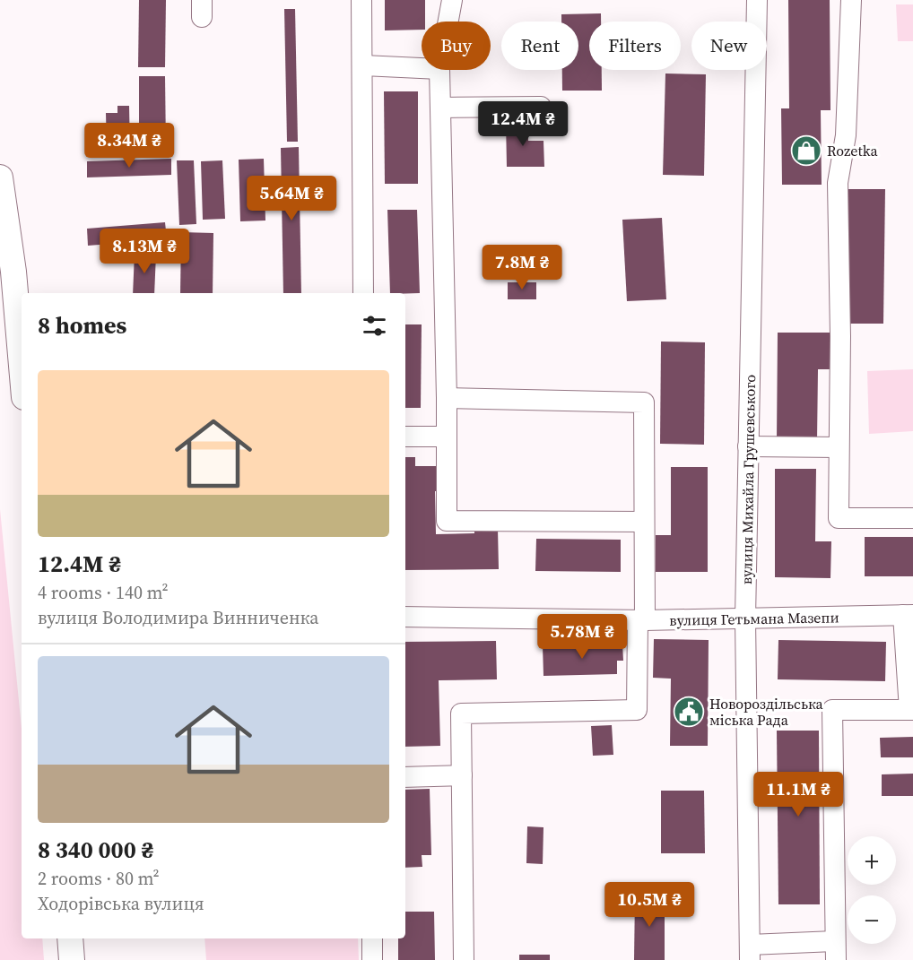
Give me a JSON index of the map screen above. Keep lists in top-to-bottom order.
{
  "streets": {
    "street": ["вулиця Михайла Грушевського", "вулиця Гетьмана Мазепи"]
  },
  "crossings": [
    ["вулиця Михайла Грушевського", "вулиця Гетьмана Мазепи"]
  ],
  "places": {
    "shop": ["Rozetka"],
    "public building": ["Новороздільська міська Рада"]
  },
  "page": {
    "chip": [
      "Buy",
      "Rent",
      "Filters",
      "New"
    ],
    "price": [
      "12.4M ₴",
      "8.34M ₴",
      "5.64M ₴",
      "8.13M ₴",
      "7.8M ₴",
      "5.78M ₴",
      "11.1M ₴",
      "10.5M ₴"
    ],
    "heading": "8 homes",
    "list": [
      {
        "name": "12.4M ₴",
        "note": "4 rooms · 140 m² · вулиця Володимира Винниченка"
      },
      {
        "name": "8 340 000 ₴",
        "note": "2 rooms · 80 m² · Ходорівська вулиця"
      }
    ],
    "map_buttons": ["+", "−"]
  }
}
